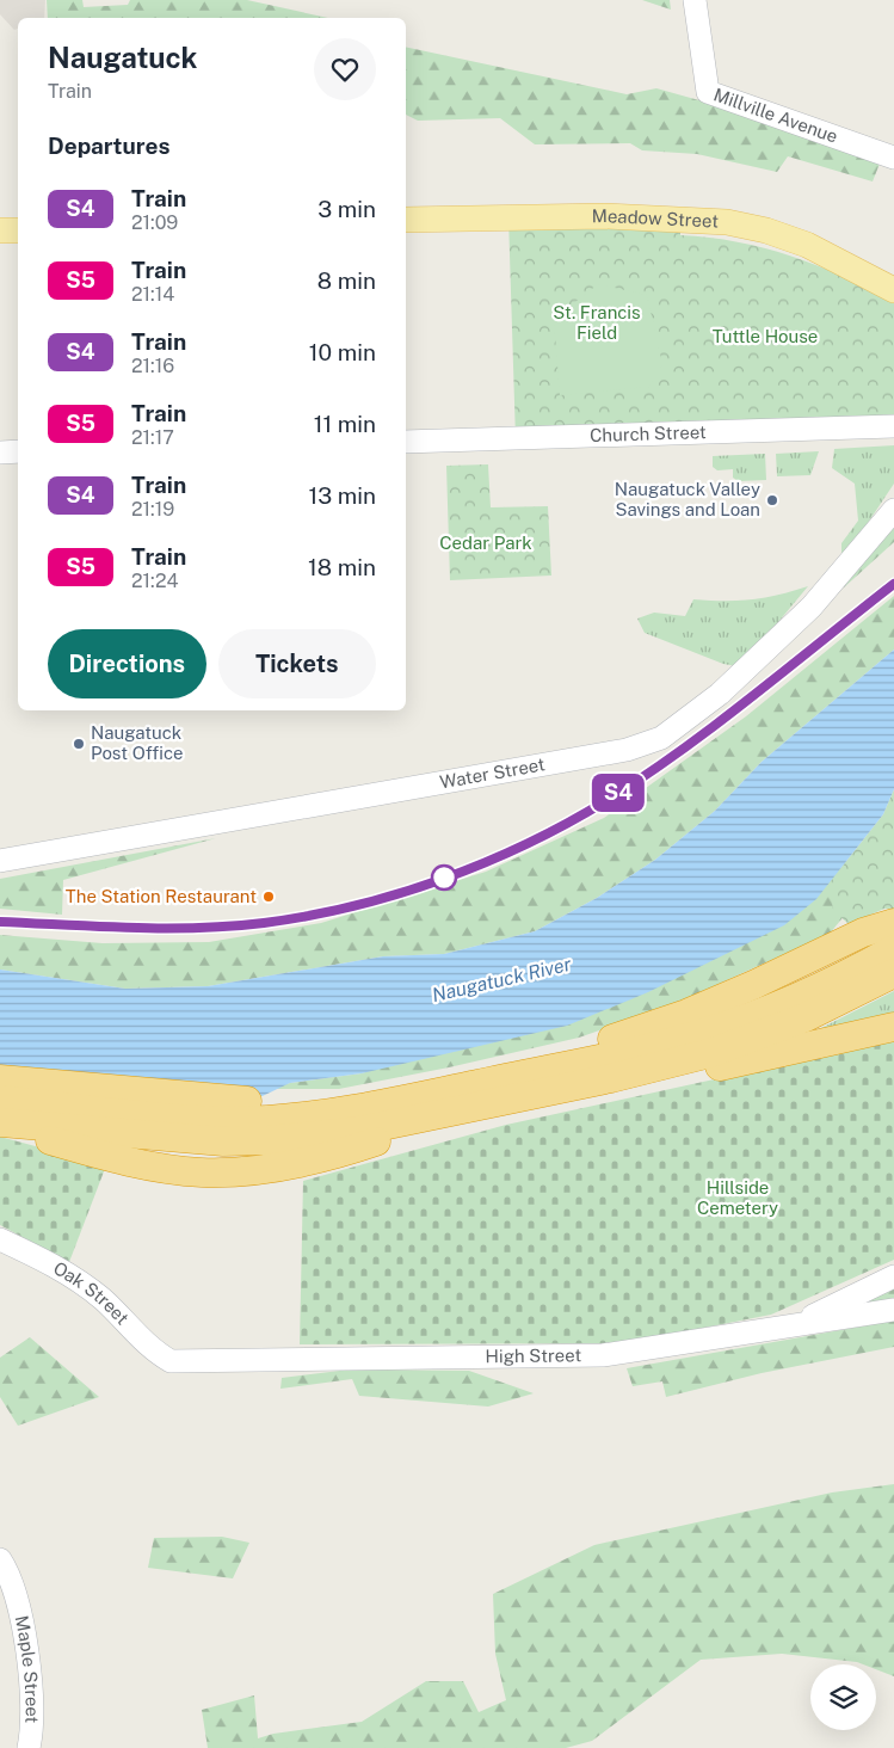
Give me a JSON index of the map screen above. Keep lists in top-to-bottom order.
{
  "streets": {
    "main road": ["Meadow Street"],
    "street": [
      "Millville Avenue",
      "Church Street",
      "Water Street",
      "Oak Street",
      "High Street",
      "Maple Street"
    ]
  },
  "crossings": [
    ["Oak Street", "High Street"]
  ],
  "water": ["Naugatuck River"],
  "parks": [
    "St. Francis Field",
    "Tuttle House",
    "Cedar Park",
    "Hillside Cemetery"
  ],
  "places": ["Naugatuck Valley Savings and Loan", "Naugatuck Post Office", "The Station Restaurant"],
  "page": {
    "on_map": "S4",
    "heading": [
      ["Naugatuck", "Train"],
      "Departures"
    ],
    "list": [
      {
        "mark": "S4",
        "name": "Train",
        "note": "21:09",
        "value": "3 min"
      },
      {
        "mark": "S5",
        "name": "Train",
        "note": "21:14",
        "value": "8 min"
      },
      {
        "mark": "S4",
        "name": "Train",
        "note": "21:16",
        "value": "10 min"
      },
      {
        "mark": "S5",
        "name": "Train",
        "note": "21:17",
        "value": "11 min"
      },
      {
        "mark": "S4",
        "name": "Train",
        "note": "21:19",
        "value": "13 min"
      },
      {
        "mark": "S5",
        "name": "Train",
        "note": "21:24",
        "value": "18 min"
      }
    ],
    "buttons": ["Directions", "Tickets"]
  }
}
